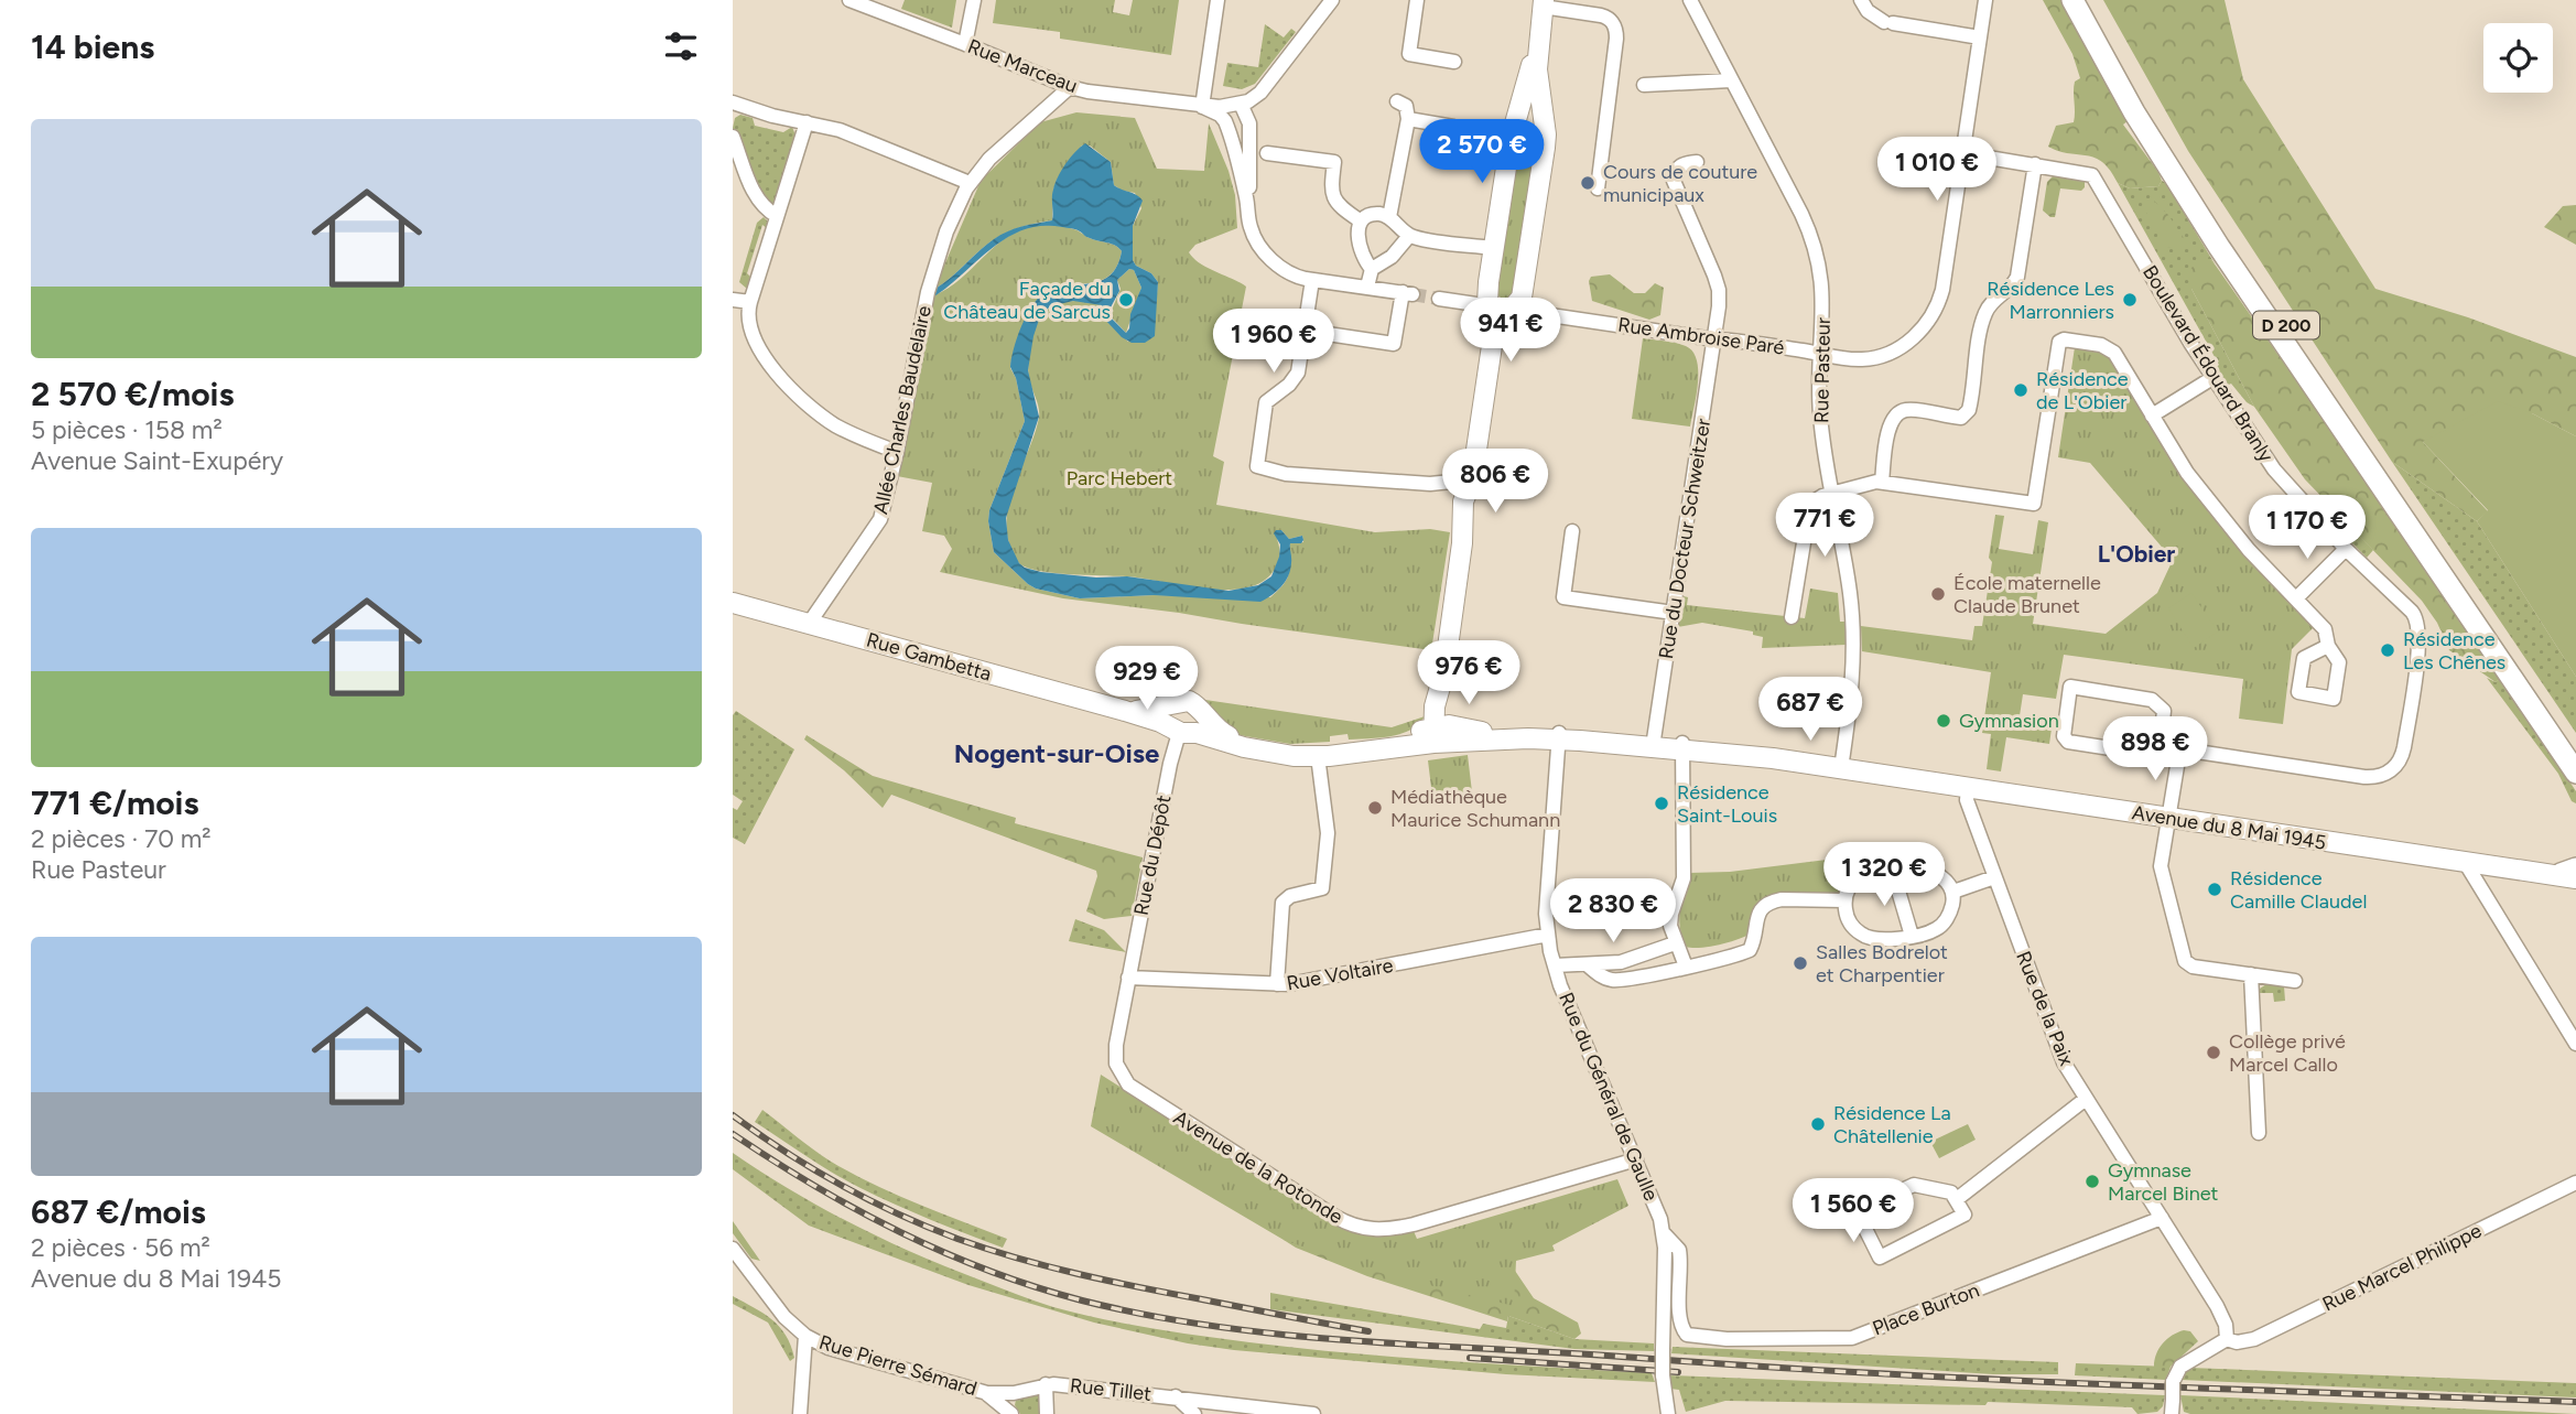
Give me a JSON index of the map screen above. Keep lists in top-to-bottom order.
{
  "streets": {
    "main road": ["D 200", "Rue Gambetta", "Avenue du 8 Mai 1945"],
    "street": [
      "Rue Marceau",
      "Rue Ambroise Paré",
      "Boulevard Édouard Branly",
      "Rue Pasteur",
      "Allée Charles Baudelaire",
      "Rue du Docteur Schweitzer",
      "Rue du Dépôt",
      "Rue Voltaire",
      "Rue de la Paix",
      "Rue du Général de Gaulle",
      "Avenue de la Rotonde",
      "Rue Marcel Philippe",
      "Place Burton",
      "Rue Pierre Sémard",
      "Rue Tillet"
    ]
  },
  "crossings": [
    ["Rue Marceau", "Allée Charles Baudelaire"],
    ["Rue Ambroise Paré", "Boulevard Édouard Branly"],
    ["Rue Ambroise Paré", "Rue Pasteur"],
    ["Rue Ambroise Paré", "Rue du Docteur Schweitzer"],
    ["Rue Pasteur", "Avenue du 8 Mai 1945"],
    ["Allée Charles Baudelaire", "Rue Gambetta"],
    ["Rue du Docteur Schweitzer", "Avenue du 8 Mai 1945"],
    ["Rue Gambetta", "Avenue du 8 Mai 1945"],
    ["Rue Gambetta", "Rue du Dépôt"],
    ["Rue Gambetta", "Rue du Général de Gaulle"],
    ["Avenue du 8 Mai 1945", "Rue de la Paix"],
    ["Avenue du 8 Mai 1945", "Rue du Général de Gaulle"],
    ["Rue du Dépôt", "Rue Voltaire"],
    ["Rue du Dépôt", "Avenue de la Rotonde"],
    ["Rue Voltaire", "Rue du Général de Gaulle"],
    ["Rue Voltaire", "Avenue de la Rotonde"],
    ["Rue de la Paix", "Rue Marcel Philippe"],
    ["Rue de la Paix", "Place Burton"],
    ["Rue du Général de Gaulle", "Avenue de la Rotonde"],
    ["Rue du Général de Gaulle", "Place Burton"],
    ["Rue Pierre Sémard", "Rue Tillet"]
  ],
  "districts": ["L'Obier", "Nogent-sur-Oise"],
  "parks": ["Parc Hebert"],
  "places": [
    "Cours de couture municipaux",
    "Façade du Château de Sarcus",
    "Résidence Les Marronniers",
    "Résidence de L'Obier",
    "École maternelle Claude Brunet",
    "Résidence Les Chênes",
    "Gymnasion",
    "Résidence Saint-Louis",
    "Médiathèque Maurice Schumann",
    "Résidence Camille Claudel",
    "Salles Bodrelot et Charpentier",
    "Collège privé Marcel Callo",
    "Résidence La Châtellenie",
    "Gymnase Marcel Binet"
  ],
  "page": {
    "heading": "14 biens",
    "list": [
      {
        "name": "2 570 €/mois",
        "note": "5 pièces · 158 m² · Avenue Saint-Exupéry"
      },
      {
        "name": "771 €/mois",
        "note": "2 pièces · 70 m² · Rue Pasteur"
      },
      {
        "name": "687 €/mois",
        "note": "2 pièces · 56 m² · Avenue du 8 Mai 1945"
      }
    ],
    "price": [
      "2 570 €",
      "1 010 €",
      "941 €",
      "1 960 €",
      "806 €",
      "771 €",
      "1 170 €",
      "976 €",
      "929 €",
      "687 €",
      "898 €",
      "1 320 €",
      "2 830 €",
      "1 560 €"
    ]
  }
}
